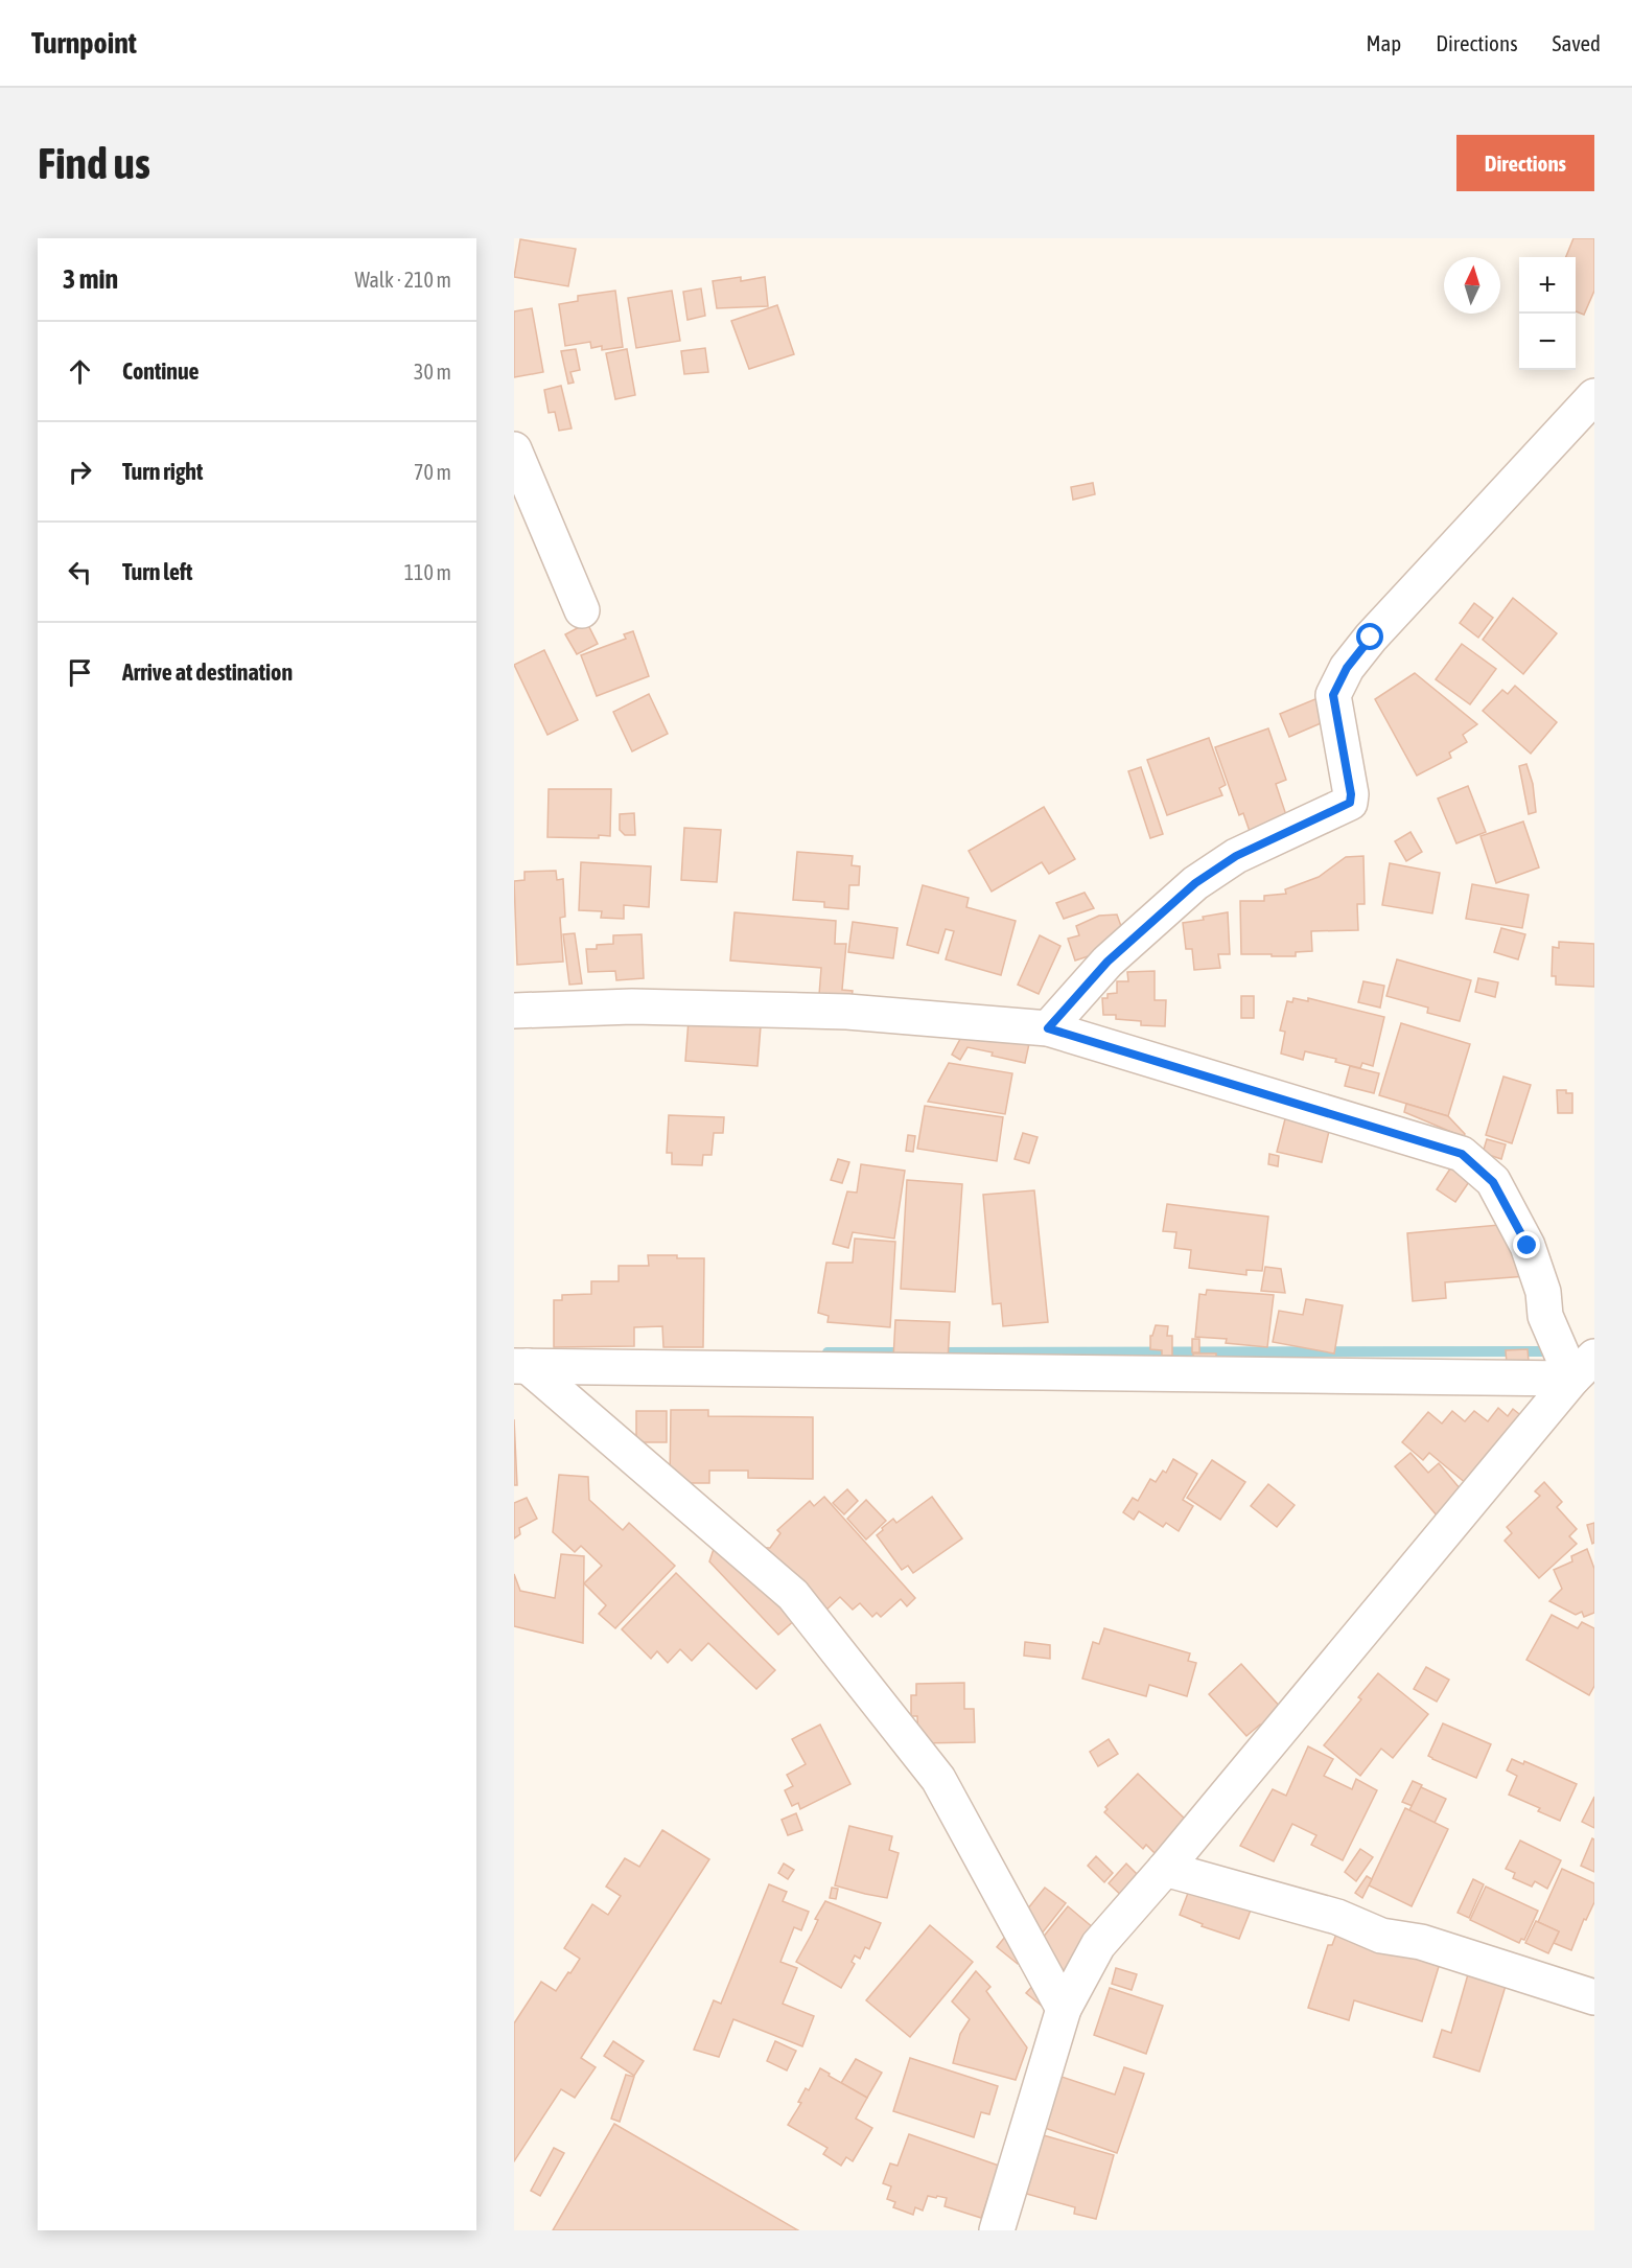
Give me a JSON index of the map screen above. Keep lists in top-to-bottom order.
{
  "north": "top",
  "page": {
    "header": "Turnpoint",
    "nav": ["Map", "Directions", "Saved"],
    "buttons": "Directions",
    "title": "Find us",
    "heading": ["3 min", "Walk · 210 m"],
    "map_buttons": ["+", "−"],
    "list": [
      ["Continue", "30 m"],
      ["Turn right", "70 m"],
      ["Turn left", "110 m"],
      "Arrive at destination"
    ]
  }
}
